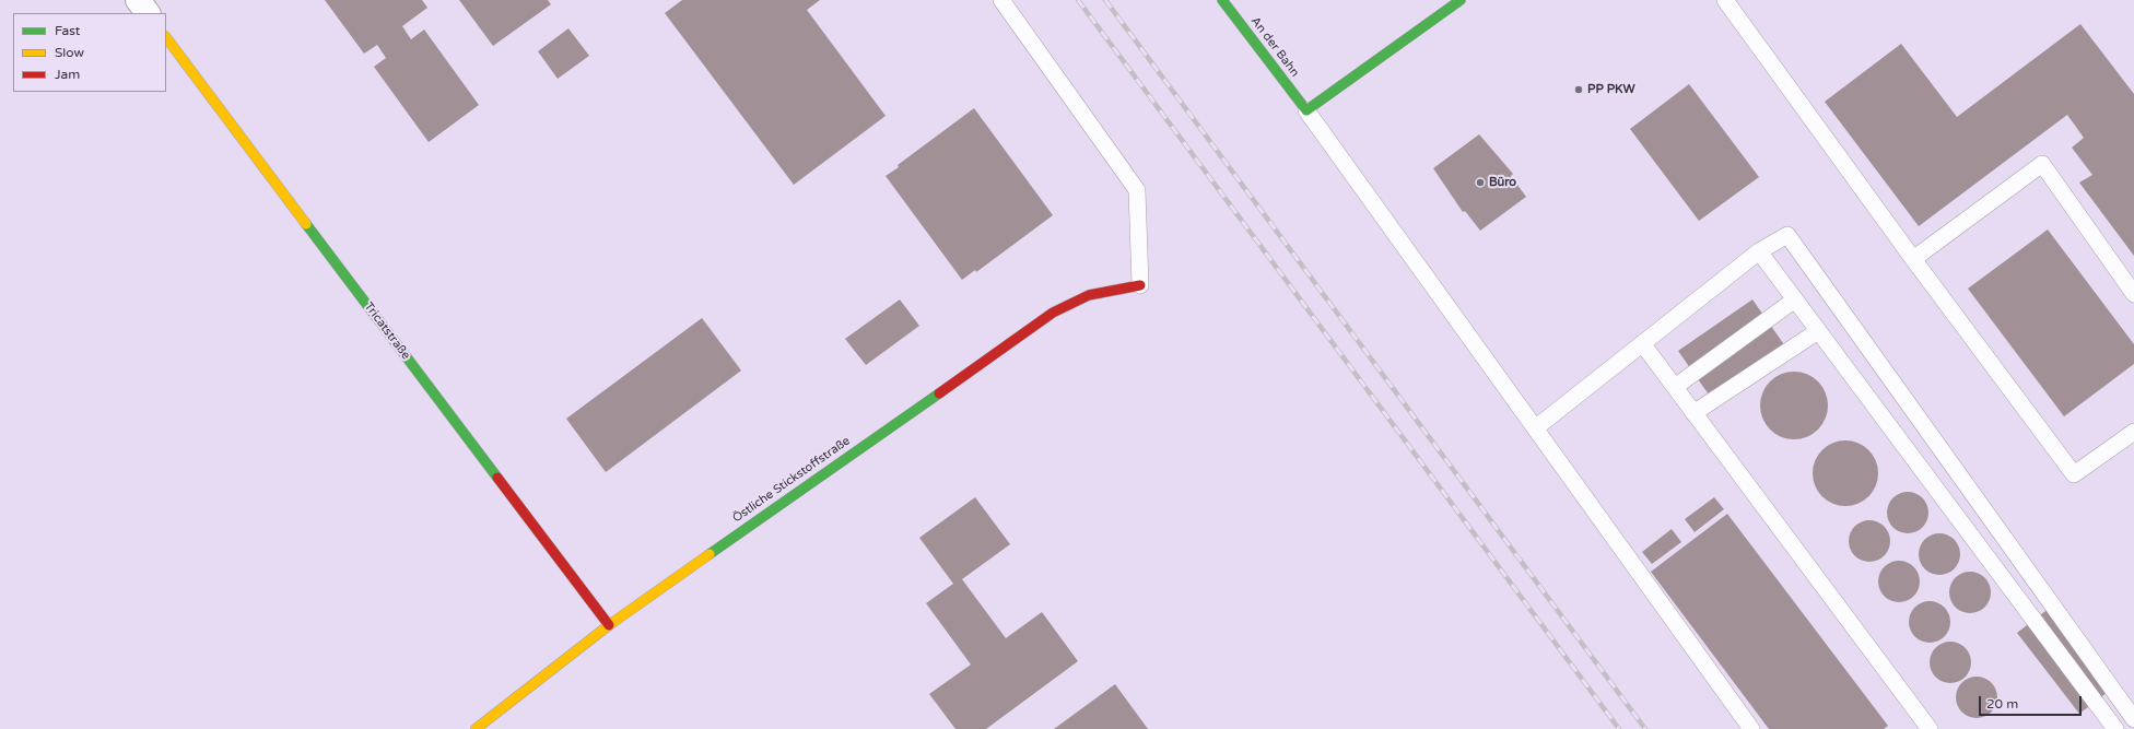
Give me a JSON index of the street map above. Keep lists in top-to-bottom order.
{
  "streets": {
    "street": ["An der Bahn", "Tricatstraße", "Östliche Stickstoffstraße"]
  },
  "crossings": [
    ["Tricatstraße", "Östliche Stickstoffstraße"]
  ],
  "places": ["PP PKW", "Büro"],
  "legend": ["Fast", "Slow", "Jam"],
  "scale_bar": "20 m"
}
